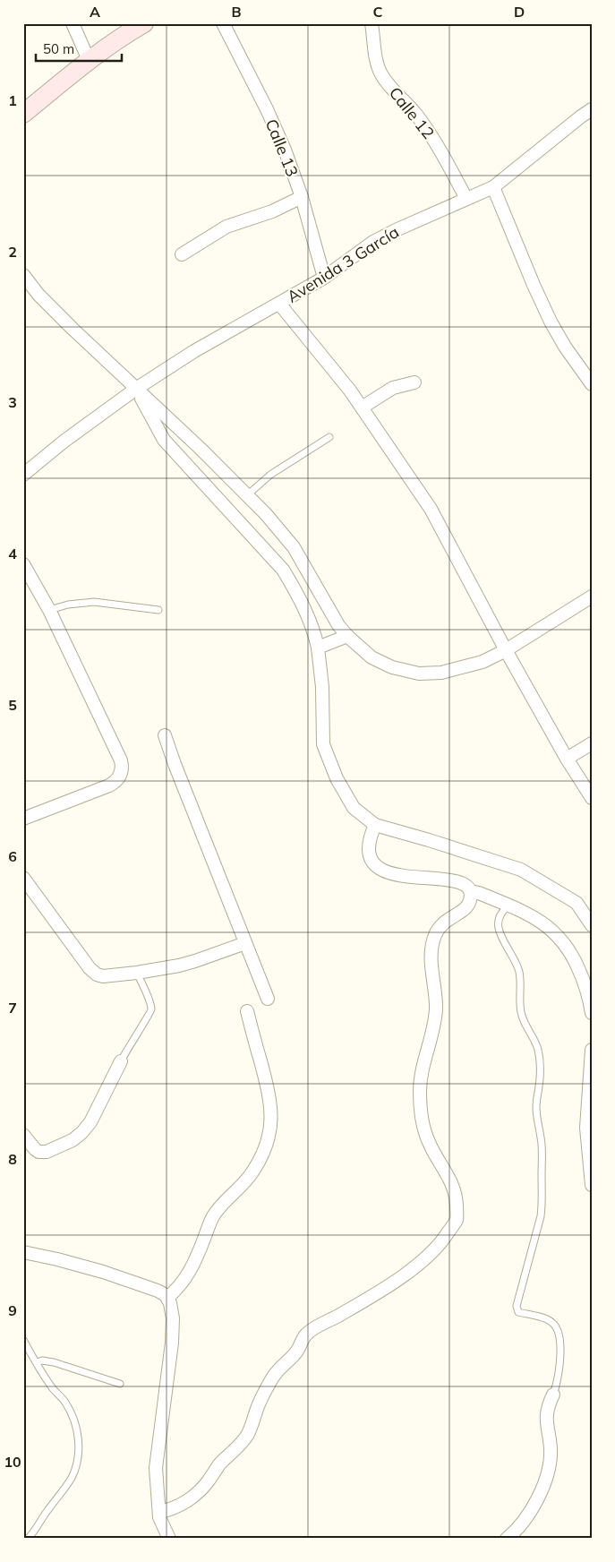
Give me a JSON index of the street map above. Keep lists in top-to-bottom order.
{
  "streets": {
    "street": ["Calle 12", "Calle 13", "Avenida 3 García"]
  },
  "crossings": [
    ["Calle 12", "Avenida 3 García"],
    ["Calle 13", "Avenida 3 García"]
  ],
  "scale_bar": "50 m",
  "grid": {
    "columns": [
      "A",
      "B",
      "C",
      "D"
    ],
    "rows": [
      "1",
      "2",
      "3",
      "4",
      "5",
      "6",
      "7",
      "8",
      "9",
      "10"
    ]
  }
}
